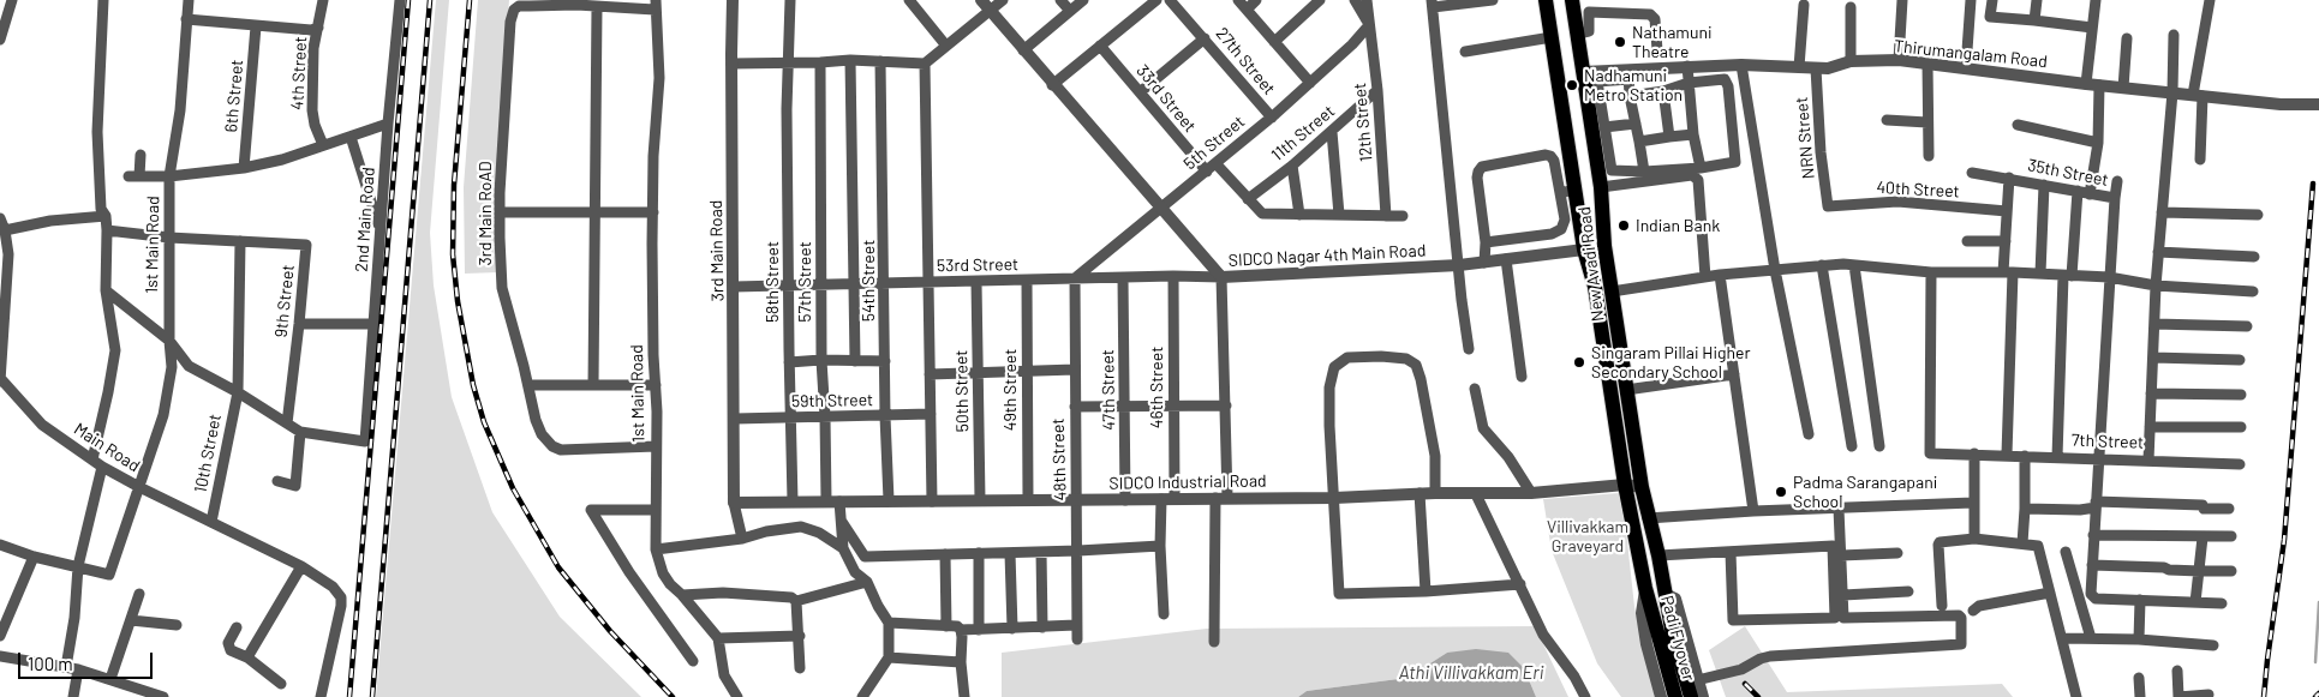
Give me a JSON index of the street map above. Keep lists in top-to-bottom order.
{
  "streets": {
    "main road": ["New Avadi Road", "Padi Flyover"],
    "street": [
      "Thirumangalam Road",
      "27th Street",
      "4th Street",
      "6th Street",
      "33rd Street",
      "12th Street",
      "11th Street",
      "NRN Street",
      "5th Street",
      "35th Street",
      "40th Street",
      "3rd Main RoAD",
      "2nd Main Road",
      "1st Main Road",
      "3rd Main Road",
      "SIDCO Nagar 4th Main Road",
      "53rd Street",
      "54th Street",
      "58th Street",
      "57th Street",
      "9th Street",
      "46th Street",
      "49th Street",
      "47th Street",
      "50th Street",
      "59th Street",
      "7th Street",
      "Main Road",
      "10th Street",
      "48th Street",
      "SIDCO Industrial Road"
    ]
  },
  "crossings": [
    ["Thirumangalam Road", "NRN Street"],
    ["Thirumangalam Road", "New Avadi Road"],
    ["27th Street", "5th Street"],
    ["33rd Street", "12th Street"],
    ["33rd Street", "11th Street"],
    ["33rd Street", "5th Street"],
    ["12th Street", "11th Street"],
    ["12th Street", "5th Street"],
    ["NRN Street", "40th Street"],
    ["5th Street", "SIDCO Nagar 4th Main Road"],
    ["5th Street", "53rd Street"],
    ["5th Street", "48th Street"],
    ["35th Street", "7th Street"],
    ["3rd Main RoAD", "1st Main Road"],
    ["1st Main Road", "9th Street"],
    ["1st Main Road", "Main Road"],
    ["3rd Main Road", "53rd Street"],
    ["3rd Main Road", "59th Street"],
    ["3rd Main Road", "SIDCO Industrial Road"],
    ["SIDCO Nagar 4th Main Road", "New Avadi Road"],
    ["SIDCO Nagar 4th Main Road", "53rd Street"],
    ["New Avadi Road", "SIDCO Industrial Road"],
    ["New Avadi Road", "Padi Flyover"],
    ["53rd Street", "54th Street"],
    ["53rd Street", "58th Street"],
    ["53rd Street", "57th Street"],
    ["53rd Street", "46th Street"],
    ["53rd Street", "49th Street"],
    ["53rd Street", "47th Street"],
    ["53rd Street", "50th Street"],
    ["53rd Street", "48th Street"],
    ["54th Street", "59th Street"],
    ["54th Street", "SIDCO Industrial Road"],
    ["58th Street", "59th Street"],
    ["58th Street", "SIDCO Industrial Road"],
    ["57th Street", "59th Street"],
    ["57th Street", "SIDCO Industrial Road"],
    ["9th Street", "10th Street"],
    ["46th Street", "SIDCO Industrial Road"],
    ["49th Street", "SIDCO Industrial Road"],
    ["47th Street", "SIDCO Industrial Road"],
    ["50th Street", "SIDCO Industrial Road"],
    ["Main Road", "10th Street"],
    ["48th Street", "SIDCO Industrial Road"]
  ],
  "water": ["Athi Villivakkam Eri"],
  "parks": ["Villivakkam Graveyard"],
  "places": [
    "Nathamuni Theatre",
    "Nadhamuni Metro Station",
    "Indian Bank",
    "Singaram Pillai Higher Secondary School",
    "Padma Sarangapani School"
  ],
  "scale_bar": "100 m"
}
